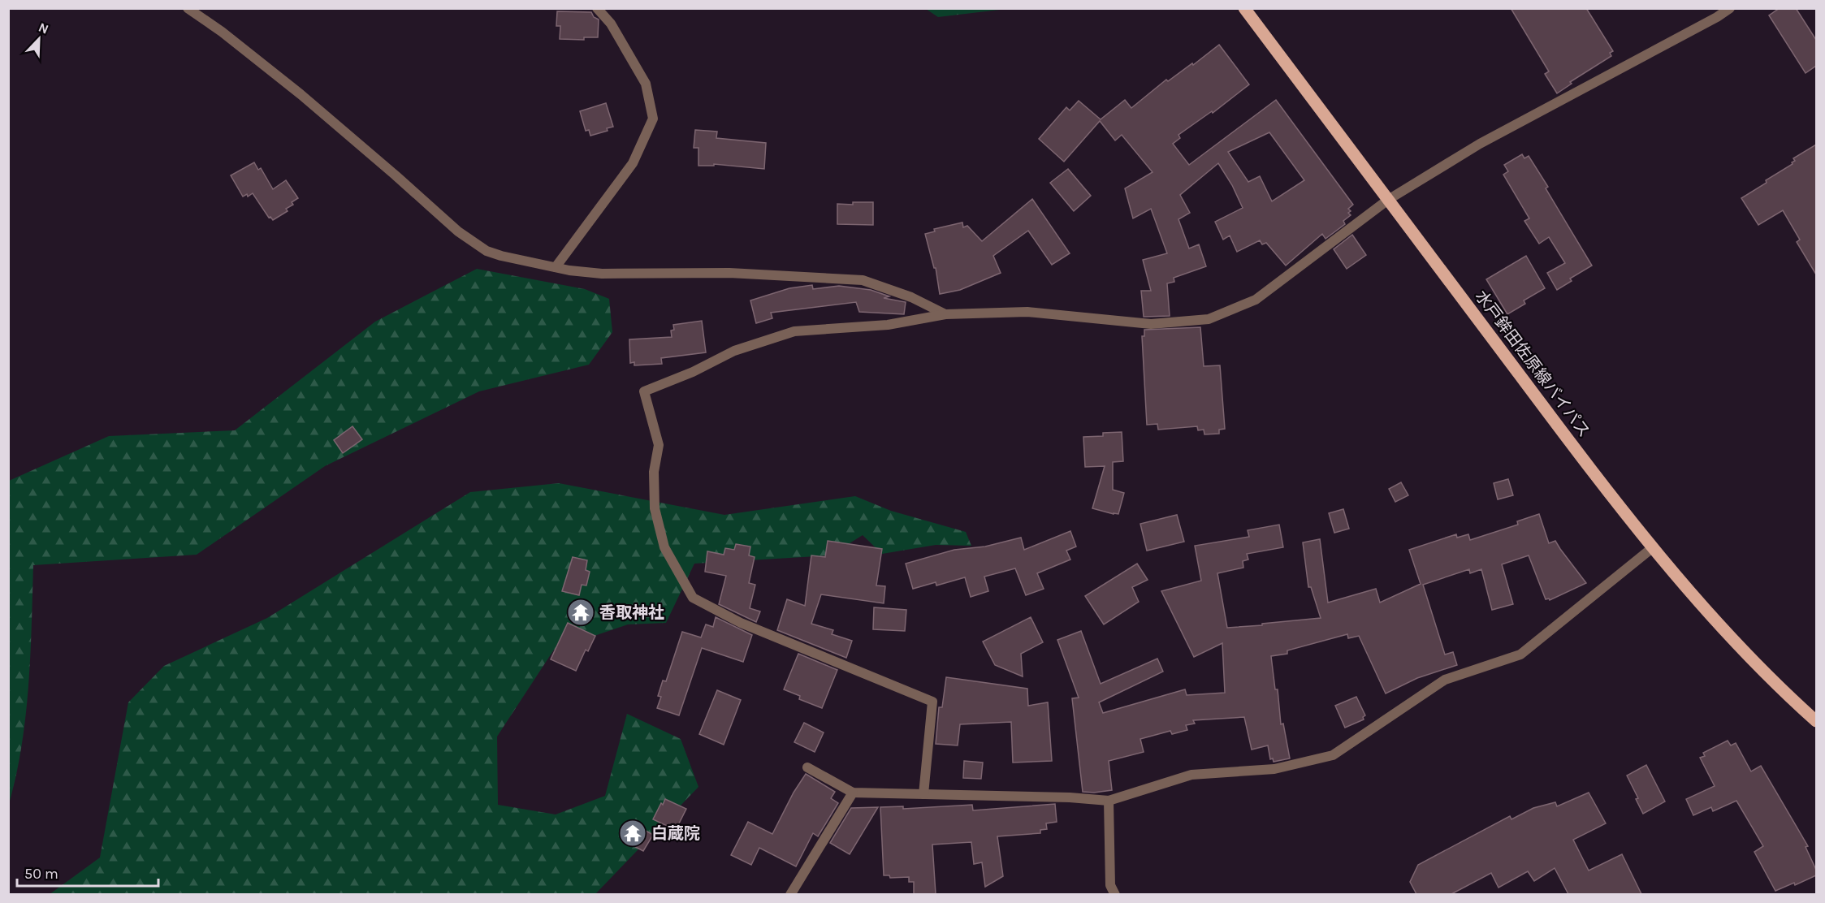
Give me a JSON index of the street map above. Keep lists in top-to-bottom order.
{
  "streets": {
    "main road": ["水戸鉾田佐原線バイパス"]
  },
  "places": {
    "temple": ["香取神社", "白蔵院"]
  },
  "scale_bar": "50 m",
  "north": "top right"
}
